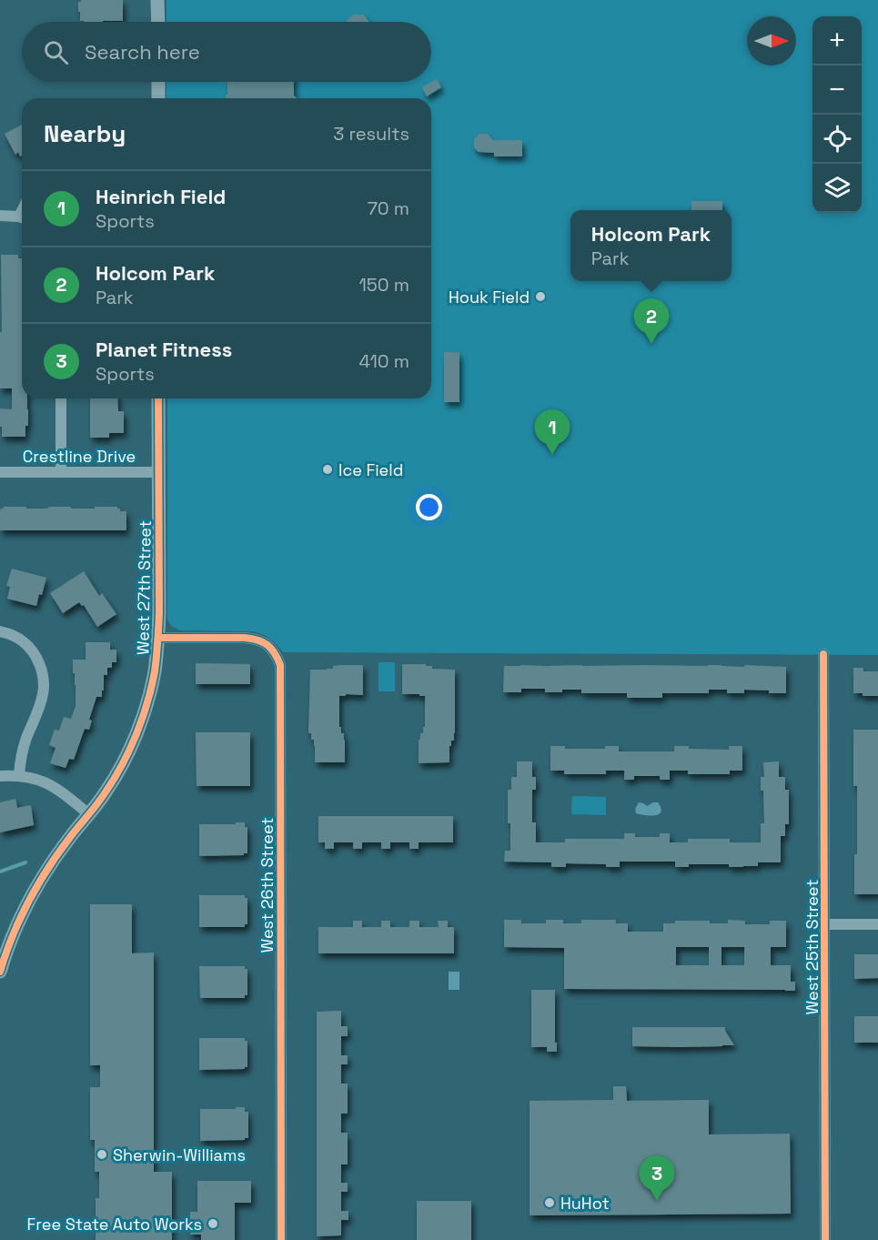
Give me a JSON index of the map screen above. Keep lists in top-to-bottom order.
{
  "streets": {
    "street": [
      "Crestline Drive",
      "West 27th Street",
      "West 26th Street",
      "West 25th Street"
    ]
  },
  "crossings": [
    ["Crestline Drive", "West 27th Street"],
    ["West 27th Street", "West 26th Street"]
  ],
  "places": [
    "Houk Field",
    "Ice Field",
    "Sherwin-Williams",
    "HuHot",
    "Free State Auto Works"
  ],
  "north": "right",
  "page": {
    "map_buttons": ["+", "−"],
    "search": "Search here",
    "heading": ["Nearby", "3 results"],
    "list": [
      {
        "mark": "1",
        "name": "Heinrich Field",
        "note": "Sports",
        "value": "70 m"
      },
      {
        "mark": "2",
        "name": "Holcom Park",
        "note": "Park",
        "value": "150 m"
      },
      {
        "mark": "3",
        "name": "Planet Fitness",
        "note": "Sports",
        "value": "410 m"
      }
    ],
    "popup": ["Holcom Park", "Park"],
    "pins": ["2", "1", "3"]
  }
}
